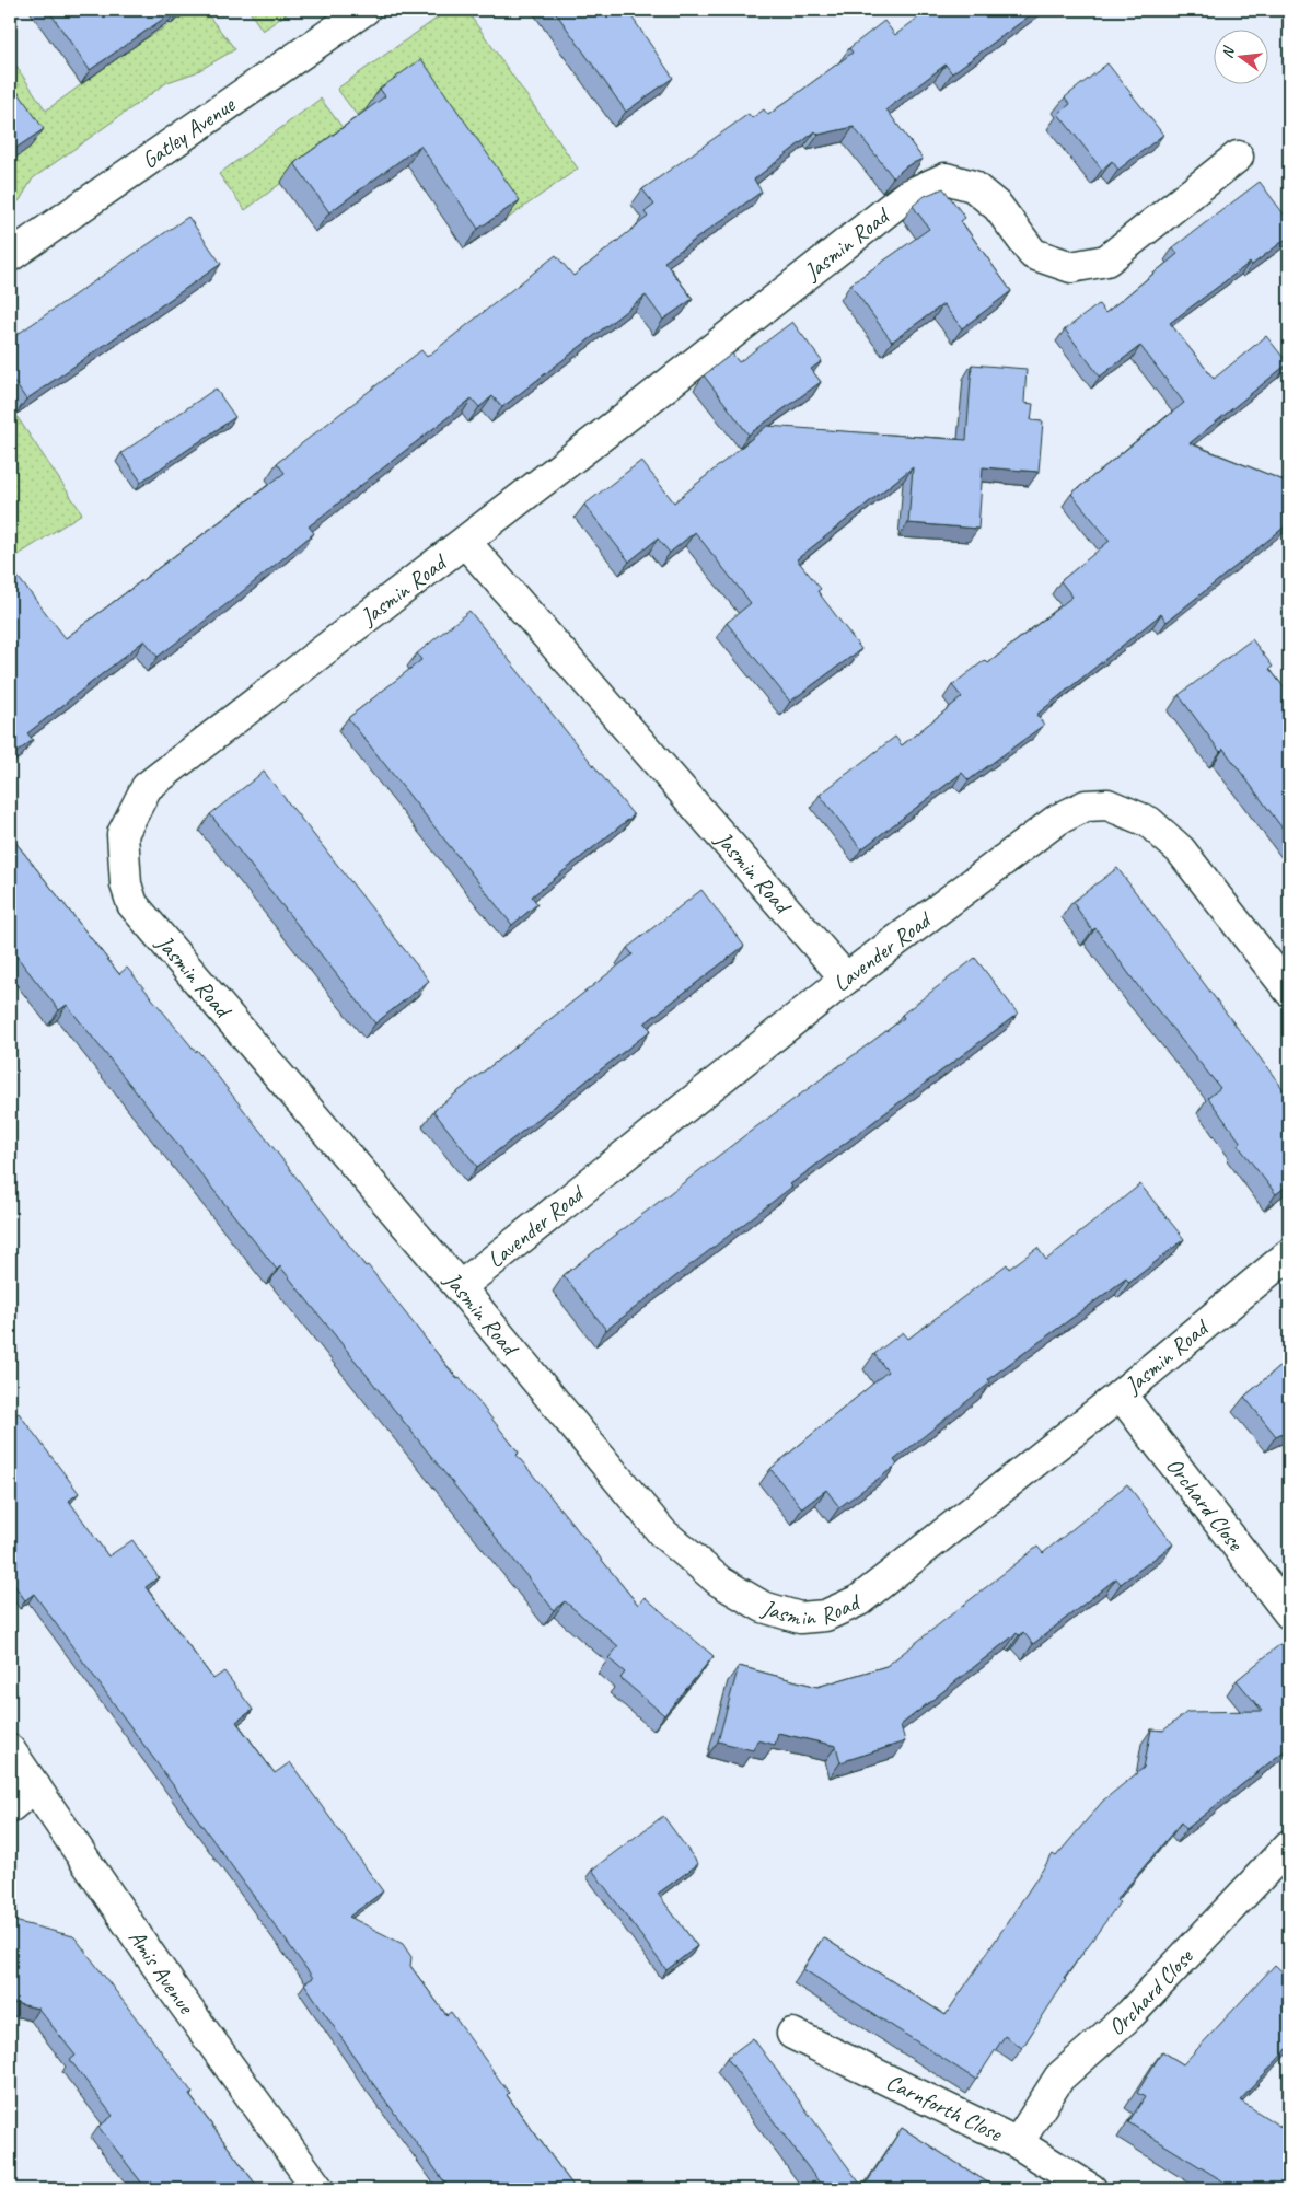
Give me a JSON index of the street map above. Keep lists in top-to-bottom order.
{
  "streets": {
    "street": [
      "Gatley Avenue",
      "Jasmin Road",
      "Lavender Road",
      "Orchard Close",
      "Amis Avenue",
      "Carnforth Close"
    ]
  },
  "crossings": [
    ["Jasmin Road", "Lavender Road"],
    ["Jasmin Road", "Orchard Close"],
    ["Orchard Close", "Carnforth Close"]
  ],
  "north": "left"
}
